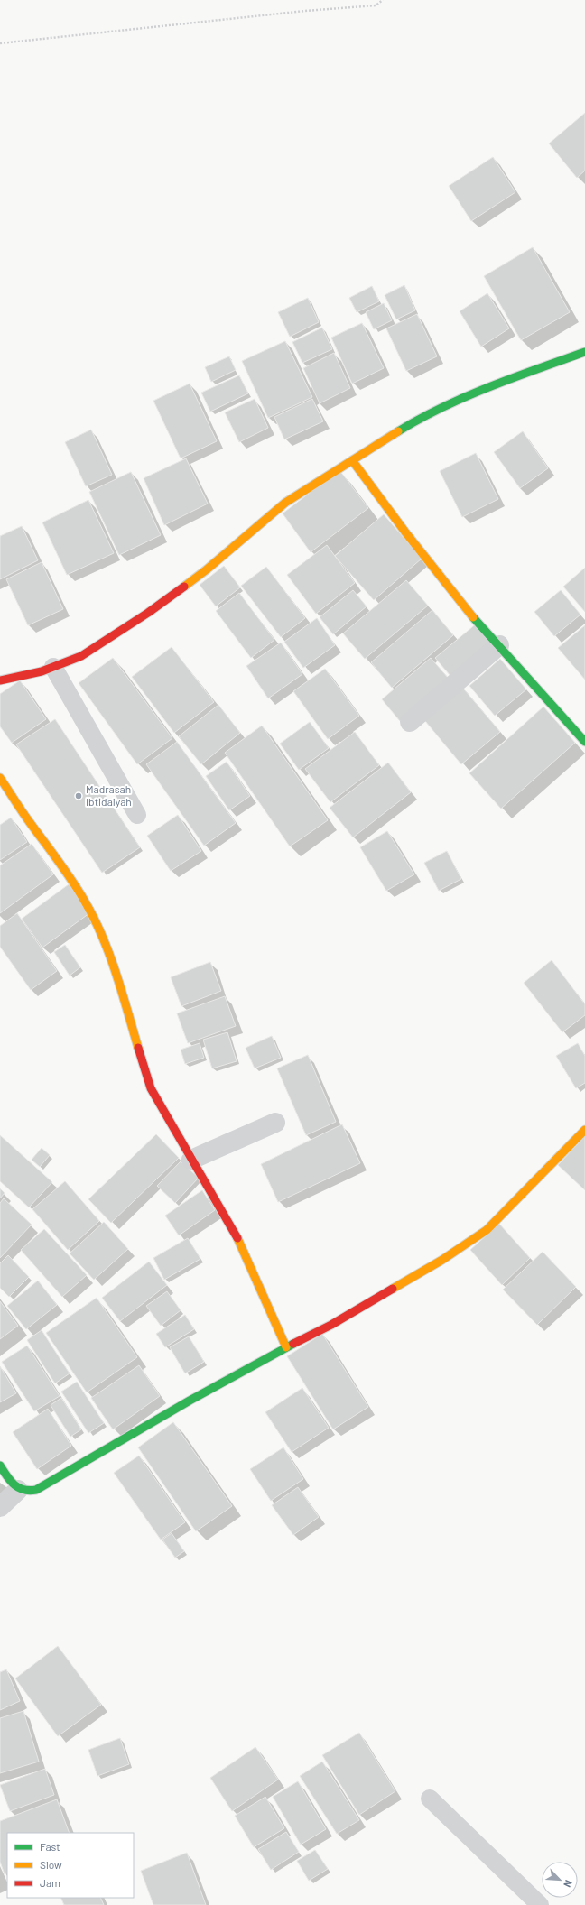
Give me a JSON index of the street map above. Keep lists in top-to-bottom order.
{
  "places": ["Madrasah Ibtidaiyah"],
  "legend": ["Fast", "Slow", "Jam"],
  "north": "bottom right"
}
